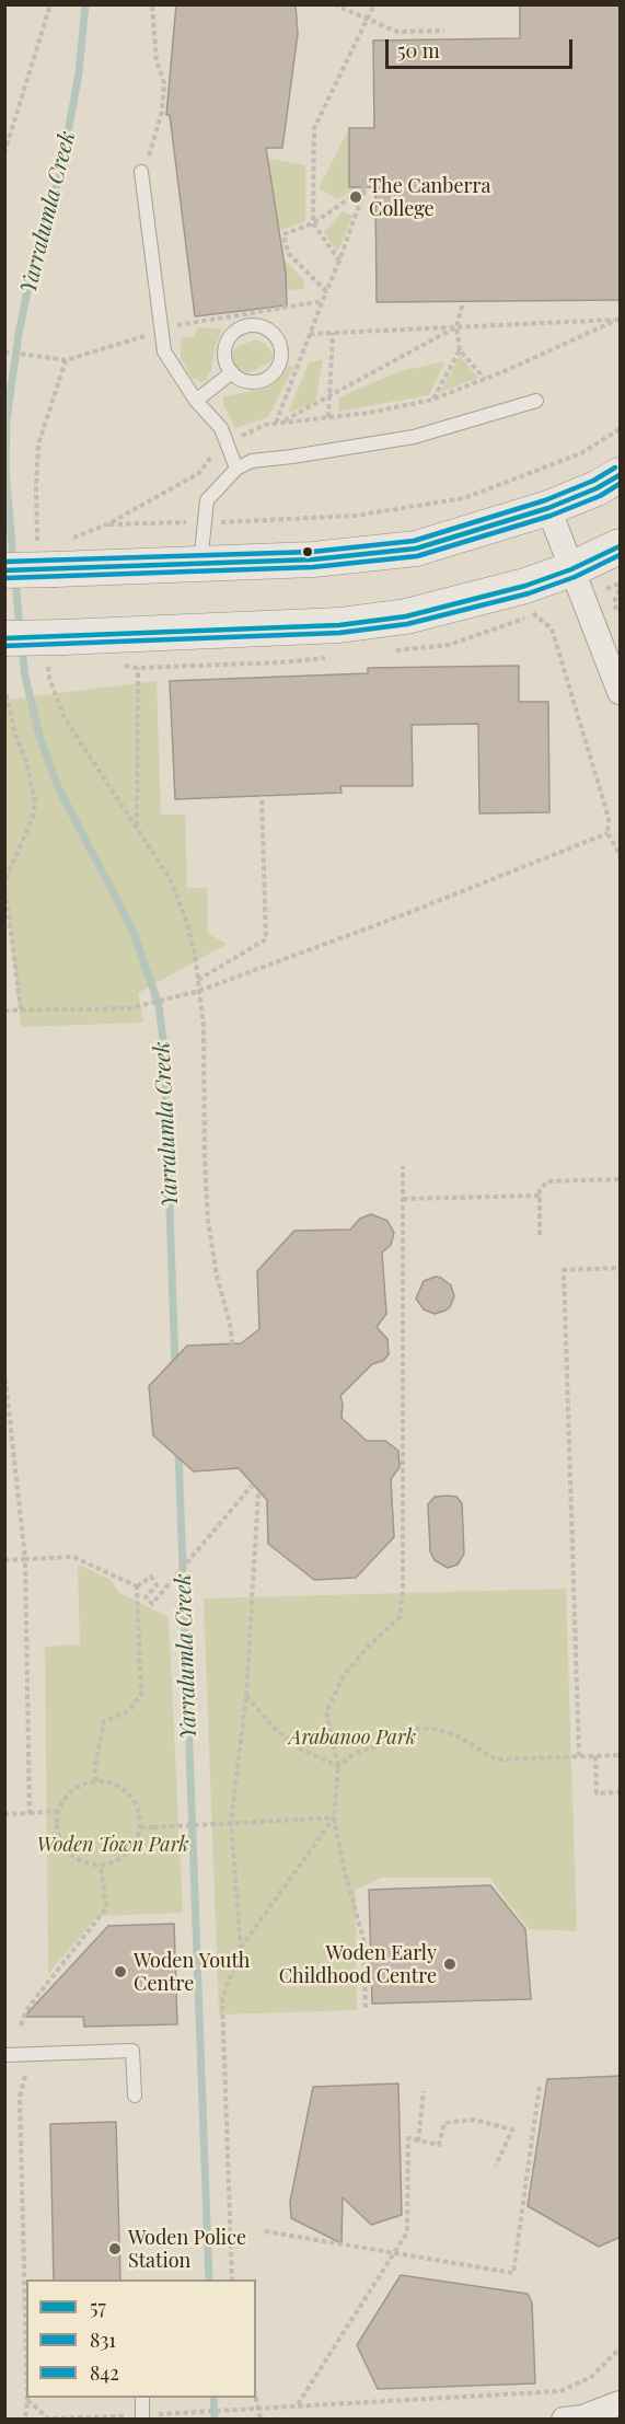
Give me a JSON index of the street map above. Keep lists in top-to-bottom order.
{
  "water": ["Yarralumla Creek"],
  "parks": ["Arabanoo Park", "Woden Town Park"],
  "places": [
    "The Canberra College",
    "Woden Early Childhood Centre",
    "Woden Youth Centre",
    "Woden Police Station"
  ],
  "lines": ["transit line 842", "transit line 57", "transit line 831"],
  "legend": ["57", "831", "842"],
  "scale_bar": "50 m"
}
